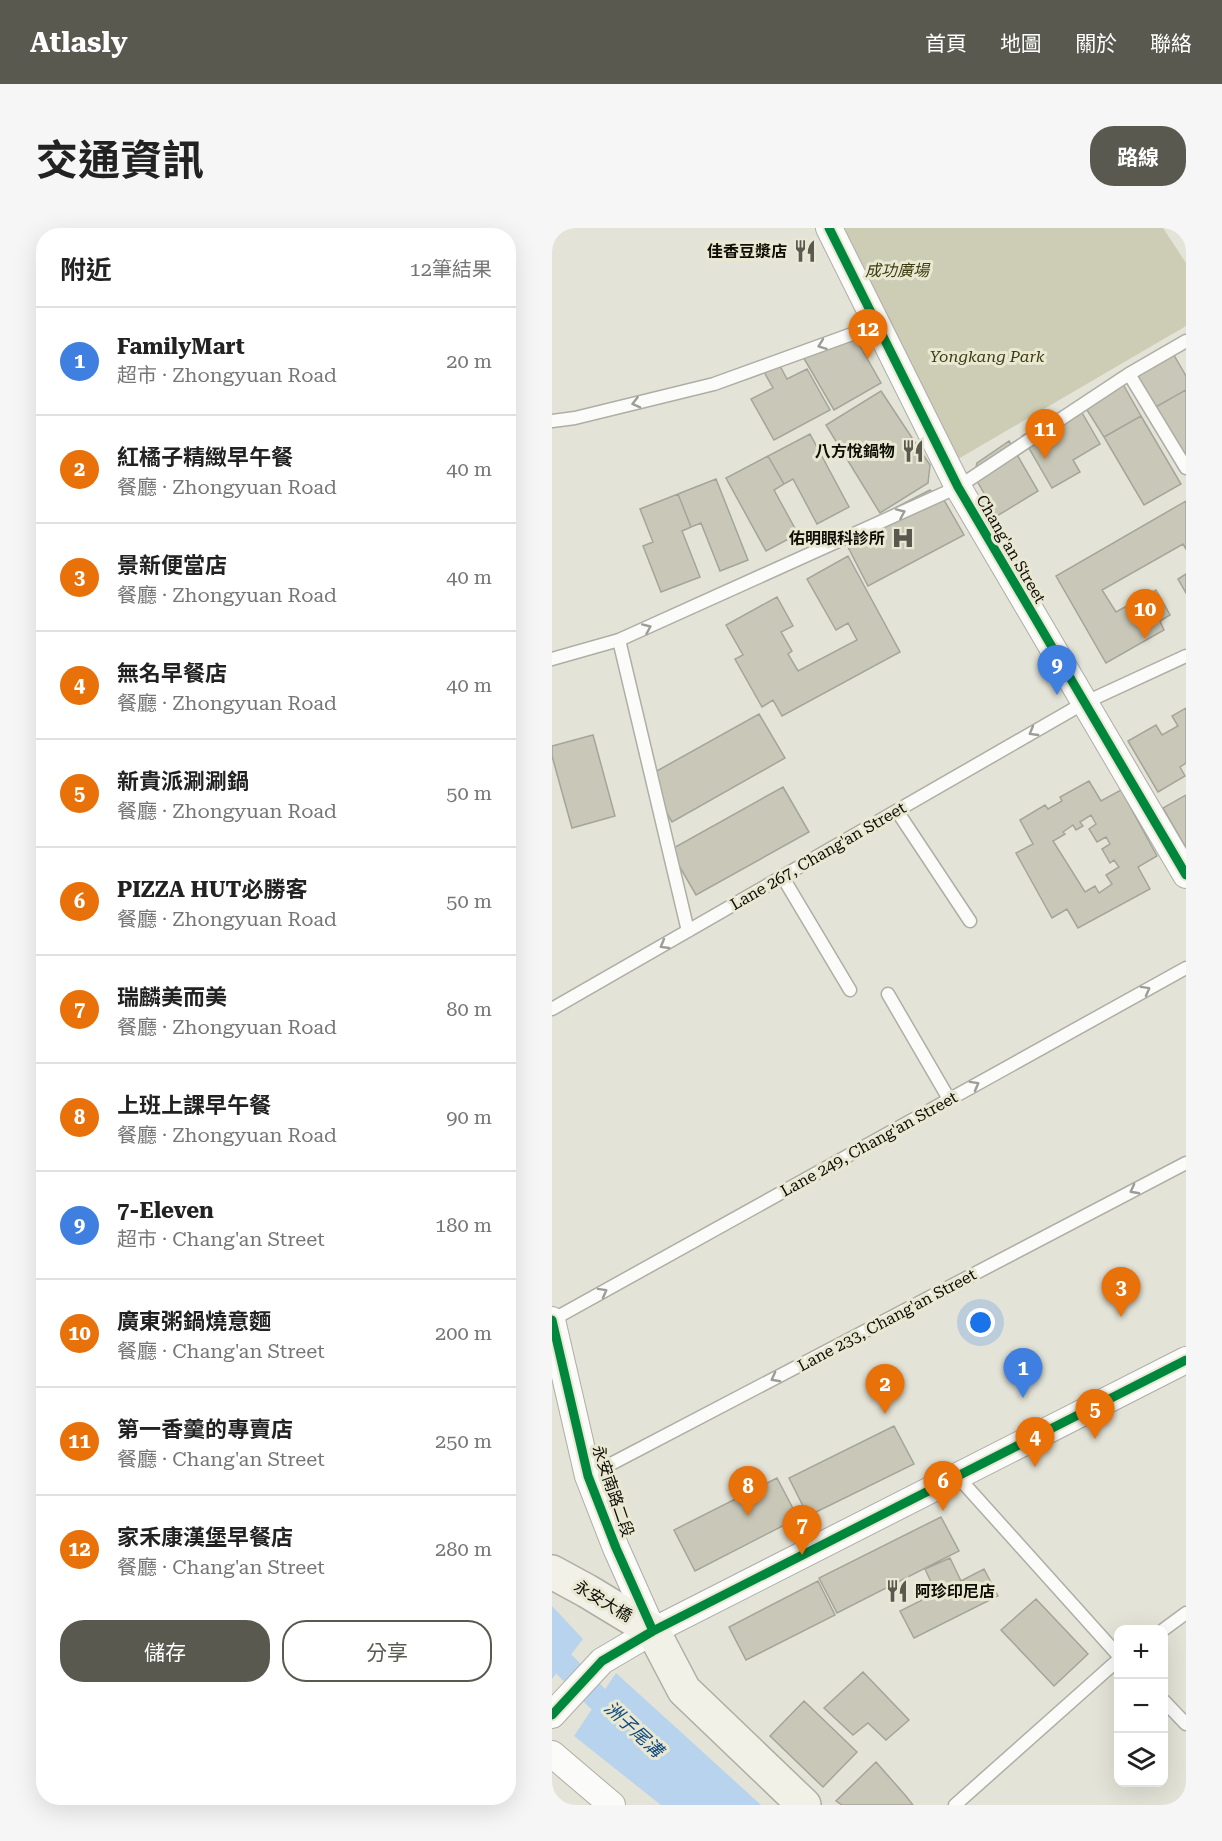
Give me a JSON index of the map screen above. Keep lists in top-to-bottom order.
{
  "streets": {
    "main road": ["永安大橋"],
    "street": ["Chang'an Street", "永安南路二段"],
    "lane": ["Lane 267, Chang'an Street", "Lane 249, Chang'an Street", "Lane 233, Chang'an Street"]
  },
  "crossings": [
    ["Chang'an Street", "Lane 267, Chang'an Street"],
    ["Lane 249, Chang'an Street", "永安南路二段"],
    ["Lane 233, Chang'an Street", "永安南路二段"],
    ["永安南路二段", "永安大橋"]
  ],
  "one_way": ["Lane 267, Chang'an Street", "Lane 249, Chang'an Street", "Lane 233, Chang'an Street"],
  "water": ["洲子尾溝"],
  "parks": ["成功廣場", "Yongkang Park"],
  "places": {
    "restaurant": ["佳香豆漿店", "八方悅鍋物", "阿珍印尼店"],
    "hospital": ["佑明眼科診所"]
  },
  "page": {
    "header": "Atlasly",
    "nav": [
      "首頁",
      "地圖",
      "關於",
      "聯絡"
    ],
    "title": "交通資訊",
    "buttons": [
      "路線",
      ["儲存", "分享"]
    ],
    "heading": ["附近", "12筆結果"],
    "list": [
      {
        "mark": "1",
        "name": "FamilyMart",
        "note": "超市 · Zhongyuan Road",
        "value": "20 m"
      },
      {
        "mark": "2",
        "name": "紅橘子精緻早午餐",
        "note": "餐廳 · Zhongyuan Road",
        "value": "40 m"
      },
      {
        "mark": "3",
        "name": "景新便當店",
        "note": "餐廳 · Zhongyuan Road",
        "value": "40 m"
      },
      {
        "mark": "4",
        "name": "無名早餐店",
        "note": "餐廳 · Zhongyuan Road",
        "value": "40 m"
      },
      {
        "mark": "5",
        "name": "新貴派涮涮鍋",
        "note": "餐廳 · Zhongyuan Road",
        "value": "50 m"
      },
      {
        "mark": "6",
        "name": "PIZZA HUT必勝客",
        "note": "餐廳 · Zhongyuan Road",
        "value": "50 m"
      },
      {
        "mark": "7",
        "name": "瑞麟美而美",
        "note": "餐廳 · Zhongyuan Road",
        "value": "80 m"
      },
      {
        "mark": "8",
        "name": "上班上課早午餐",
        "note": "餐廳 · Zhongyuan Road",
        "value": "90 m"
      },
      {
        "mark": "9",
        "name": "7-Eleven",
        "note": "超市 · Chang'an Street",
        "value": "180 m"
      },
      {
        "mark": "10",
        "name": "廣東粥鍋燒意麵",
        "note": "餐廳 · Chang'an Street",
        "value": "200 m"
      },
      {
        "mark": "11",
        "name": "第一香羹的專賣店",
        "note": "餐廳 · Chang'an Street",
        "value": "250 m"
      },
      {
        "mark": "12",
        "name": "家禾康漢堡早餐店",
        "note": "餐廳 · Chang'an Street",
        "value": "280 m"
      }
    ],
    "pins": [
      "12",
      "11",
      "10",
      "9",
      "3",
      "1",
      "2",
      "5",
      "4",
      "6",
      "8",
      "7"
    ],
    "map_buttons": ["+", "−"]
  }
}
